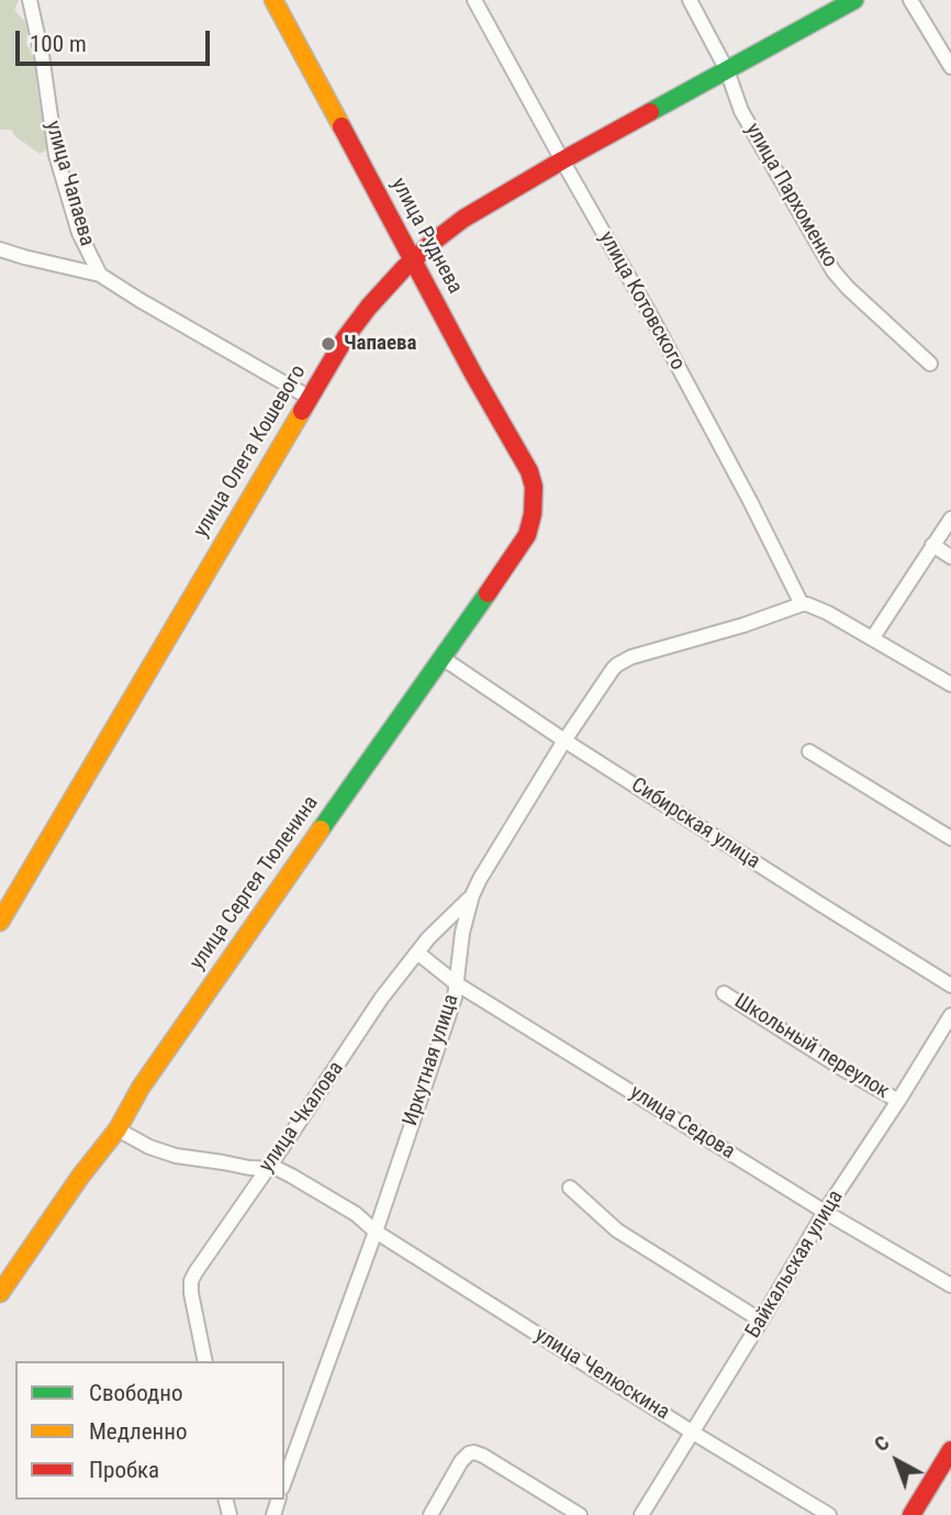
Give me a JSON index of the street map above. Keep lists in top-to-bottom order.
{
  "streets": {
    "street": [
      "улица Чапаева",
      "улица Пархоменко",
      "улица Руднева",
      "улица Котовского",
      "улица Олега Кошевого",
      "Сибирская улица",
      "улица Сергея Тюленина",
      "Школьный переулок",
      "Иркутная улица",
      "улица Чкалова",
      "улица Седова",
      "Байкальская улица",
      "улица Челюскина"
    ]
  },
  "crossings": [
    ["улица Чапаева", "улица Олега Кошевого"],
    ["улица Пархоменко", "улица Олега Кошевого"],
    ["улица Руднева", "улица Олега Кошевого"],
    ["улица Руднева", "улица Сергея Тюленина"],
    ["улица Котовского", "улица Олега Кошевого"],
    ["улица Котовского", "Иркутная улица"],
    ["Сибирская улица", "улица Сергея Тюленина"],
    ["Сибирская улица", "Иркутная улица"],
    ["улица Сергея Тюленина", "улица Челюскина"],
    ["Школьный переулок", "Байкальская улица"],
    ["Иркутная улица", "улица Чкалова"],
    ["Иркутная улица", "улица Седова"],
    ["Иркутная улица", "улица Челюскина"],
    ["улица Чкалова", "улица Седова"],
    ["улица Чкалова", "улица Челюскина"],
    ["улица Седова", "Байкальская улица"],
    ["Байкальская улица", "улица Челюскина"]
  ],
  "places": ["Чапаева"],
  "legend": ["Свободно", "Медленно", "Пробка"],
  "scale_bar": "100 m",
  "north": "top left"
}
